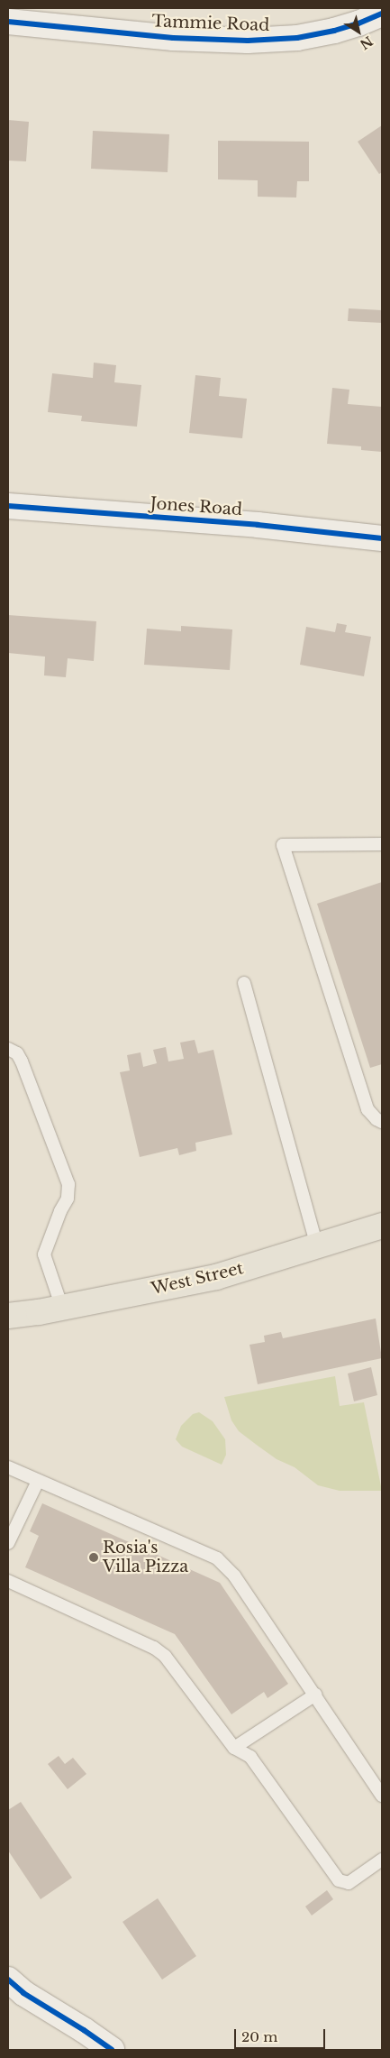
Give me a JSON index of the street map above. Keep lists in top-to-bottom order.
{
  "streets": {
    "main road": ["West Street"],
    "street": ["Tammie Road", "Jones Road"]
  },
  "places": ["Rosia's Villa Pizza"],
  "scale_bar": "20 m",
  "north": "bottom right"
}
